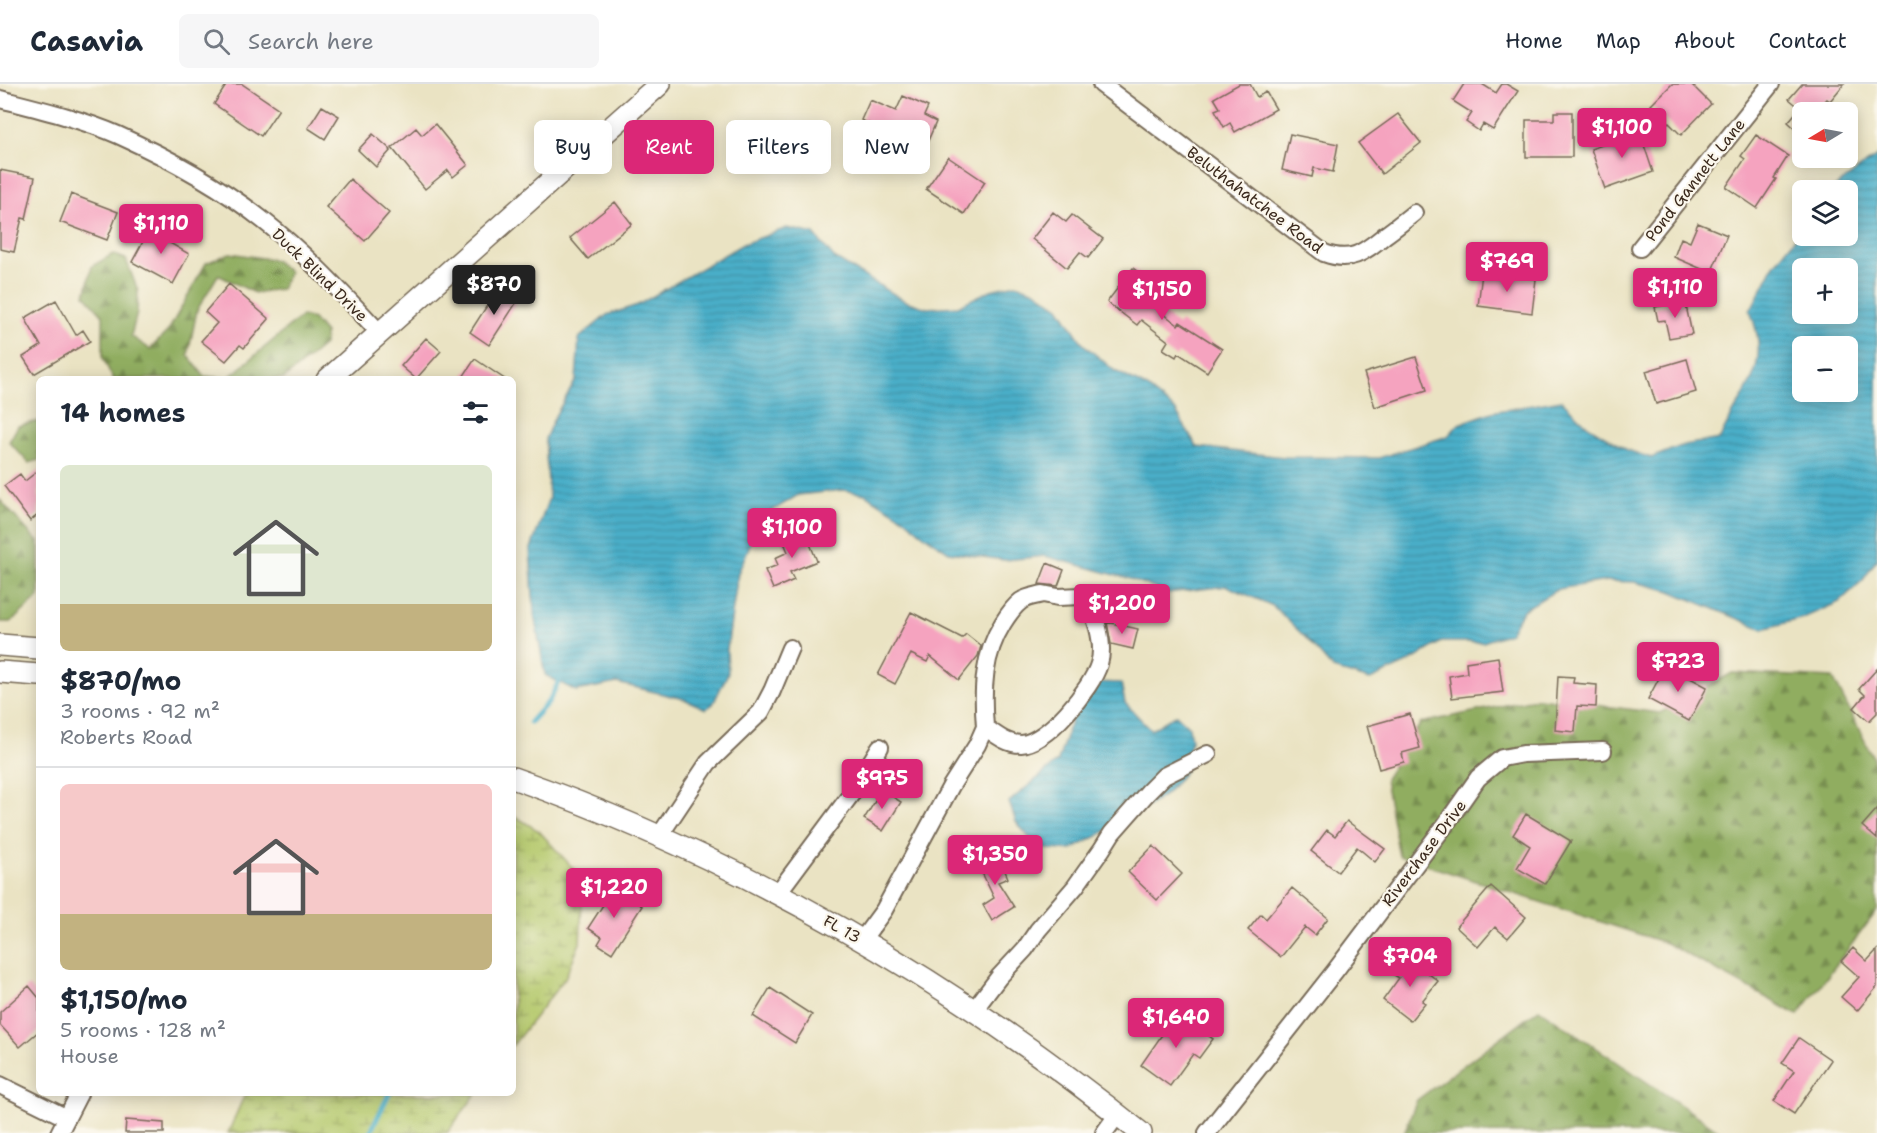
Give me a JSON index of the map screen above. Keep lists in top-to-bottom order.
{
  "streets": {
    "main road": ["FL 13"],
    "street": [
      "Pond Gannett Lane",
      "Beluthahatchee Road",
      "Duck Blind Drive",
      "Riverchase Drive"
    ]
  },
  "north": "left",
  "page": {
    "header": "Casavia",
    "search": "Search here",
    "nav": [
      "Home",
      "Map",
      "About",
      "Contact"
    ],
    "map_buttons": ["+", "−"],
    "price": [
      "$1,100",
      "$1,110",
      "$769",
      "$870",
      "$1,110",
      "$1,150",
      "$1,100",
      "$1,200",
      "$723",
      "$975",
      "$1,350",
      "$1,220",
      "$704",
      "$1,640"
    ],
    "chip": [
      "Buy",
      "Rent",
      "Filters",
      "New"
    ],
    "heading": "14 homes",
    "list": [
      {
        "name": "$870/mo",
        "note": "3 rooms · 92 m² · Roberts Road"
      },
      {
        "name": "$1,150/mo",
        "note": "5 rooms · 128 m² · House"
      }
    ]
  }
}
